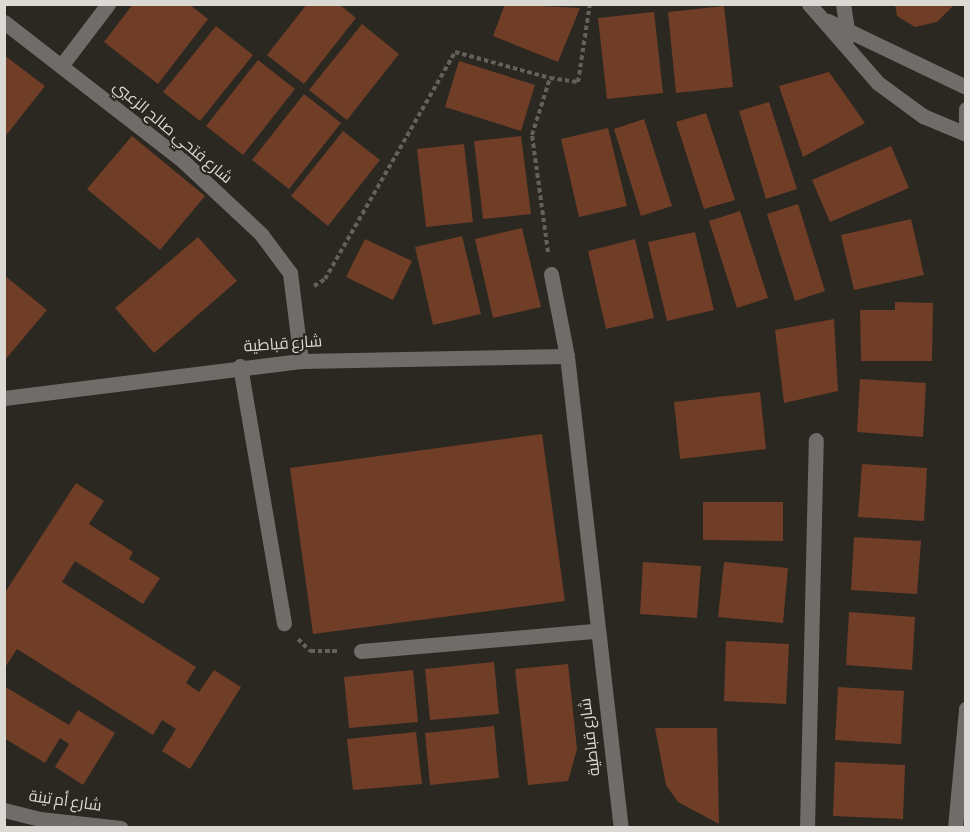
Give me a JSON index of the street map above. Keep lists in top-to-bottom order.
{
  "streets": {
    "street": ["شارع فتحي صالح الزعبي", "شارع قباطية", "شارع أم تينة"]
  },
  "crossings": [
    ["شارع فتحي صالح الزعبي", "شارع قباطية"]
  ]
}
